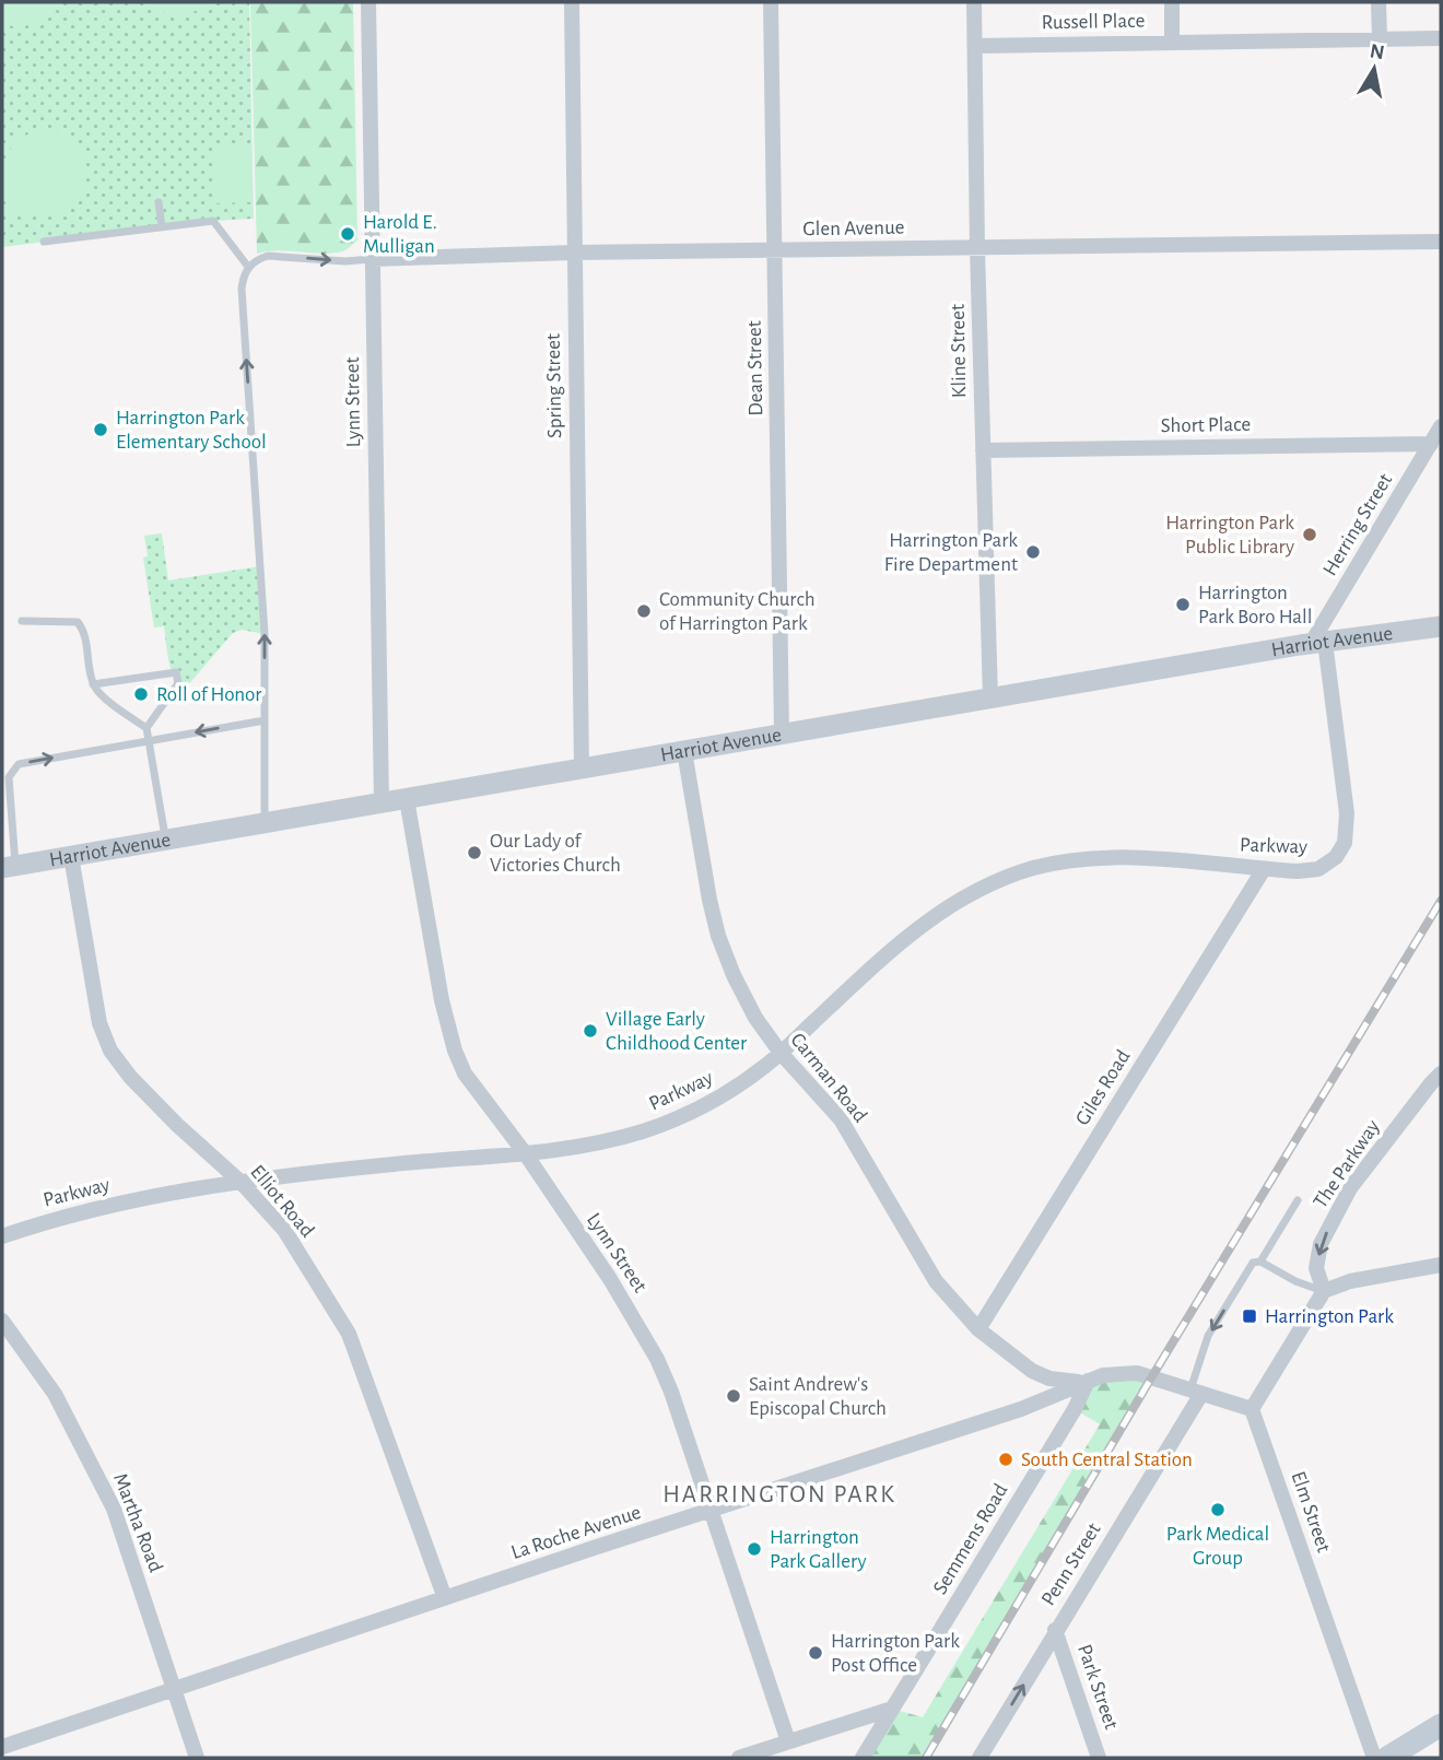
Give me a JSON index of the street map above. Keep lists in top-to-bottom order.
{
  "streets": {
    "street": [
      "Russell Place",
      "Glen Avenue",
      "Kline Street",
      "Dean Street",
      "Spring Street",
      "Lynn Street",
      "Short Place",
      "Herring Street",
      "Harriot Avenue",
      "Parkway",
      "Carman Road",
      "Giles Road",
      "The Parkway",
      "Elliot Road",
      "Elm Street",
      "Martha Road",
      "La Roche Avenue",
      "Semmens Road",
      "Penn Street",
      "Park Street"
    ]
  },
  "crossings": [
    ["Russell Place", "Kline Street"],
    ["Glen Avenue", "Kline Street"],
    ["Glen Avenue", "Dean Street"],
    ["Glen Avenue", "Spring Street"],
    ["Glen Avenue", "Lynn Street"],
    ["Kline Street", "Short Place"],
    ["Kline Street", "Harriot Avenue"],
    ["Dean Street", "Harriot Avenue"],
    ["Spring Street", "Harriot Avenue"],
    ["Lynn Street", "Harriot Avenue"],
    ["Lynn Street", "Parkway"],
    ["Lynn Street", "La Roche Avenue"],
    ["Short Place", "Herring Street"],
    ["Herring Street", "Harriot Avenue"],
    ["Herring Street", "Parkway"],
    ["Harriot Avenue", "Parkway"],
    ["Harriot Avenue", "Carman Road"],
    ["Harriot Avenue", "Elliot Road"],
    ["Parkway", "Carman Road"],
    ["Parkway", "Giles Road"],
    ["Parkway", "Elliot Road"],
    ["Carman Road", "Giles Road"],
    ["Carman Road", "La Roche Avenue"],
    ["Carman Road", "Semmens Road"],
    ["Elliot Road", "La Roche Avenue"],
    ["Elm Street", "La Roche Avenue"],
    ["Martha Road", "La Roche Avenue"],
    ["La Roche Avenue", "Semmens Road"],
    ["La Roche Avenue", "Penn Street"],
    ["Penn Street", "Park Street"]
  ],
  "one_way": ["The Parkway"],
  "districts": ["HARRINGTON PARK"],
  "places": {
    "other": [
      "Harold E. Mulligan",
      "Harrington Park Elementary School",
      "Harrington Park Public Library",
      "Harrington Park Fire Department",
      "Harrington Park Boro Hall",
      "Community Church of Harrington Park",
      "Roll of Honor",
      "Our Lady of Victories Church",
      "Village Early Childhood Center",
      "Saint Andrew's Episcopal Church",
      "South Central Station",
      "Park Medical Group",
      "Harrington Park Gallery",
      "Harrington Park Post Office"
    ],
    "transit": ["Harrington Park"]
  },
  "north": "top"
}
